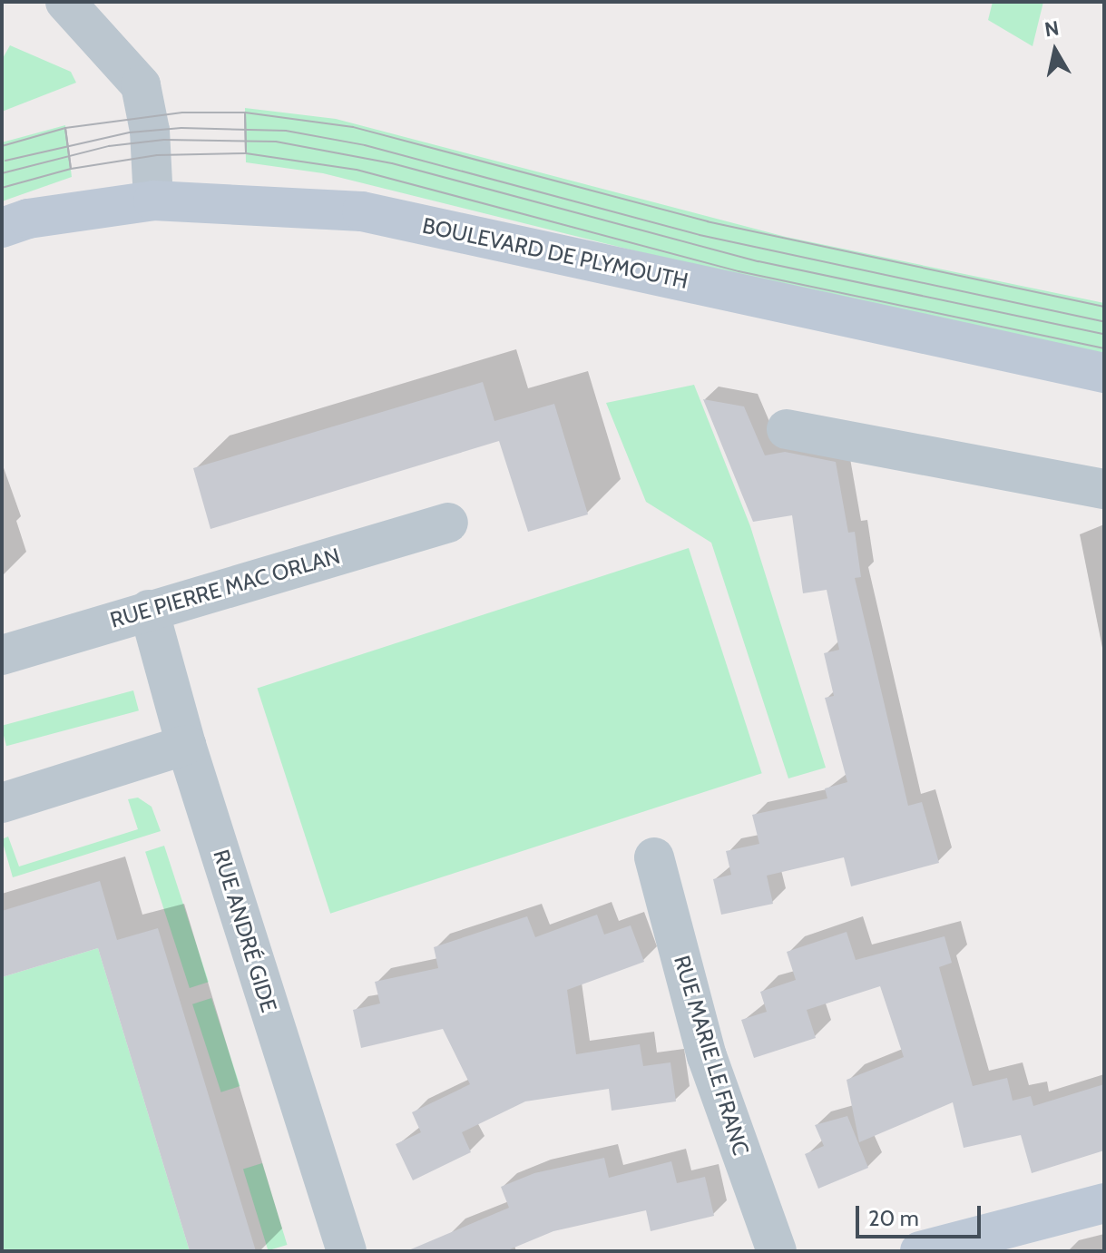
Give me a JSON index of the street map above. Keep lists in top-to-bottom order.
{
  "streets": {
    "main road": ["BOULEVARD DE PLYMOUTH"],
    "street": ["RUE PIERRE MAC ORLAN", "RUE ANDRÉ GIDE", "RUE MARIE LE FRANC"]
  },
  "crossings": [
    ["RUE PIERRE MAC ORLAN", "RUE ANDRÉ GIDE"]
  ],
  "scale_bar": "20 m",
  "north": "top"
}
